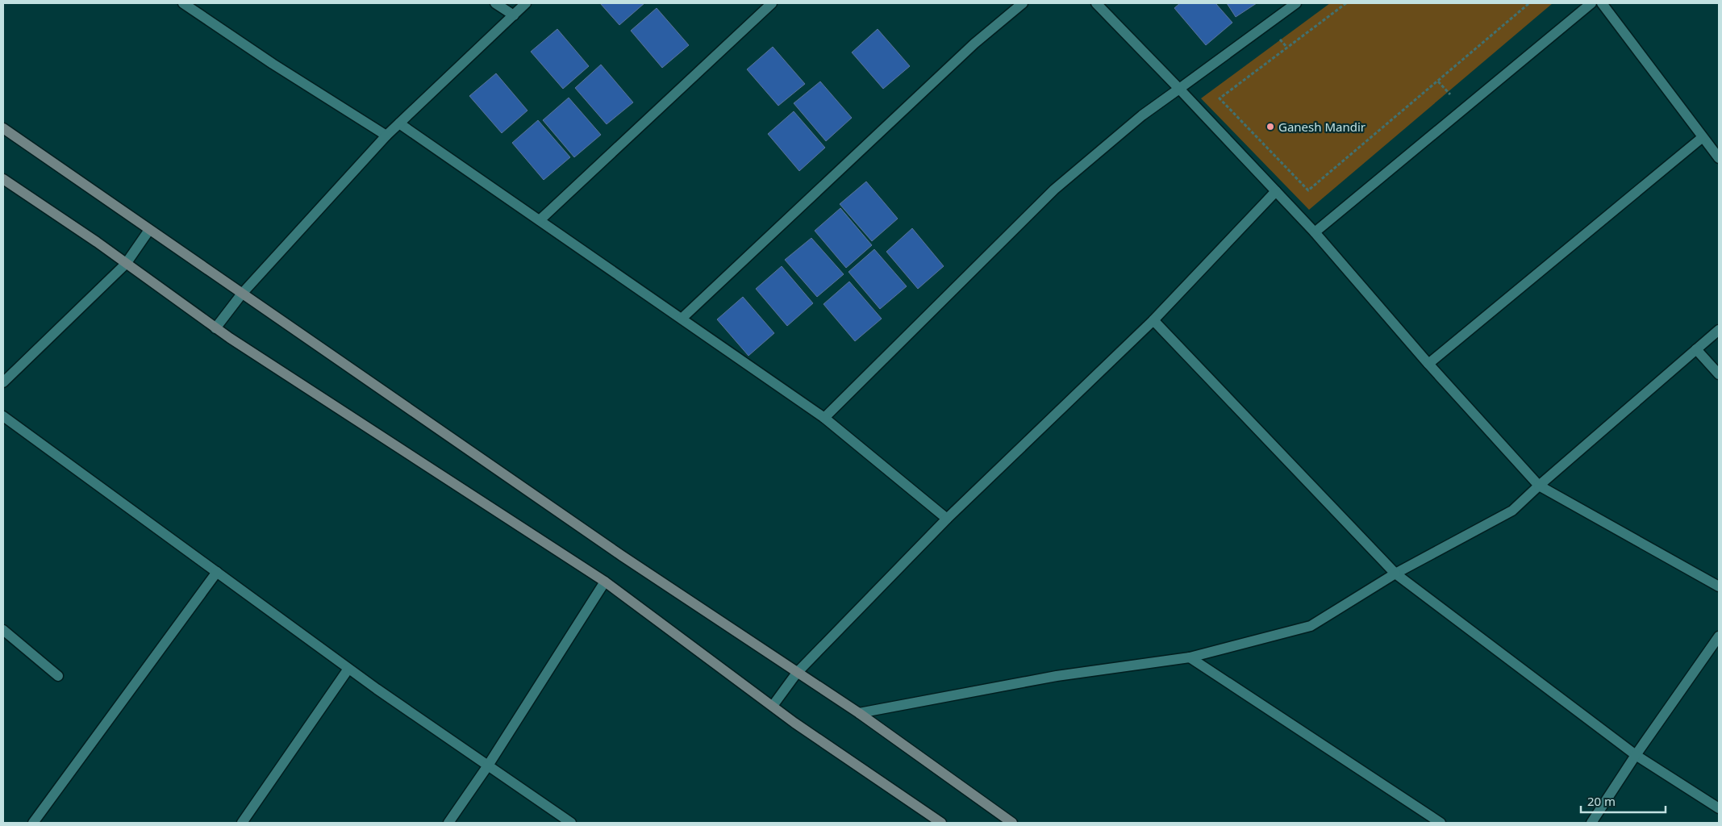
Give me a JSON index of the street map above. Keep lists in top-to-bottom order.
{
  "places": ["Ganesh Mandir"],
  "scale_bar": "20 m"
}
